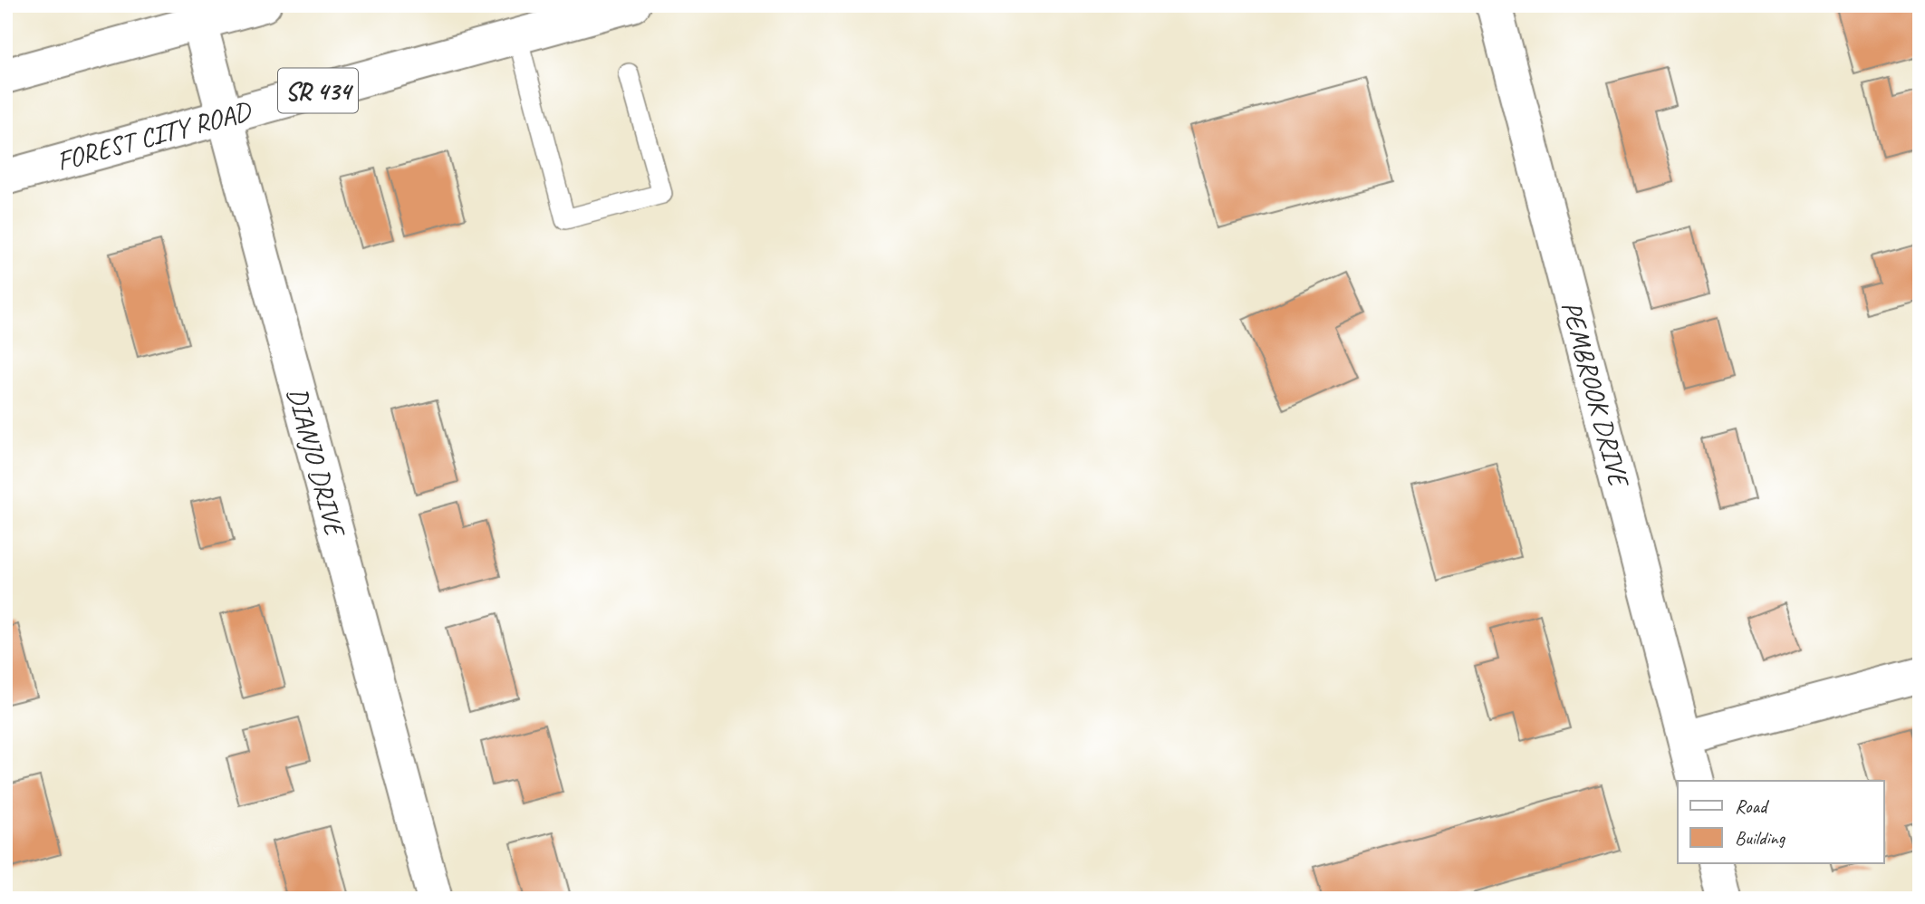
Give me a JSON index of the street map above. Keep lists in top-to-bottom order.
{
  "streets": {
    "street": [
      "SR 434",
      "FOREST CITY ROAD",
      "PEMBROOK DRIVE",
      "DIANJO DRIVE"
    ]
  },
  "crossings": [
    ["FOREST CITY ROAD", "DIANJO DRIVE"]
  ],
  "legend": ["Road", "Building"]
}
